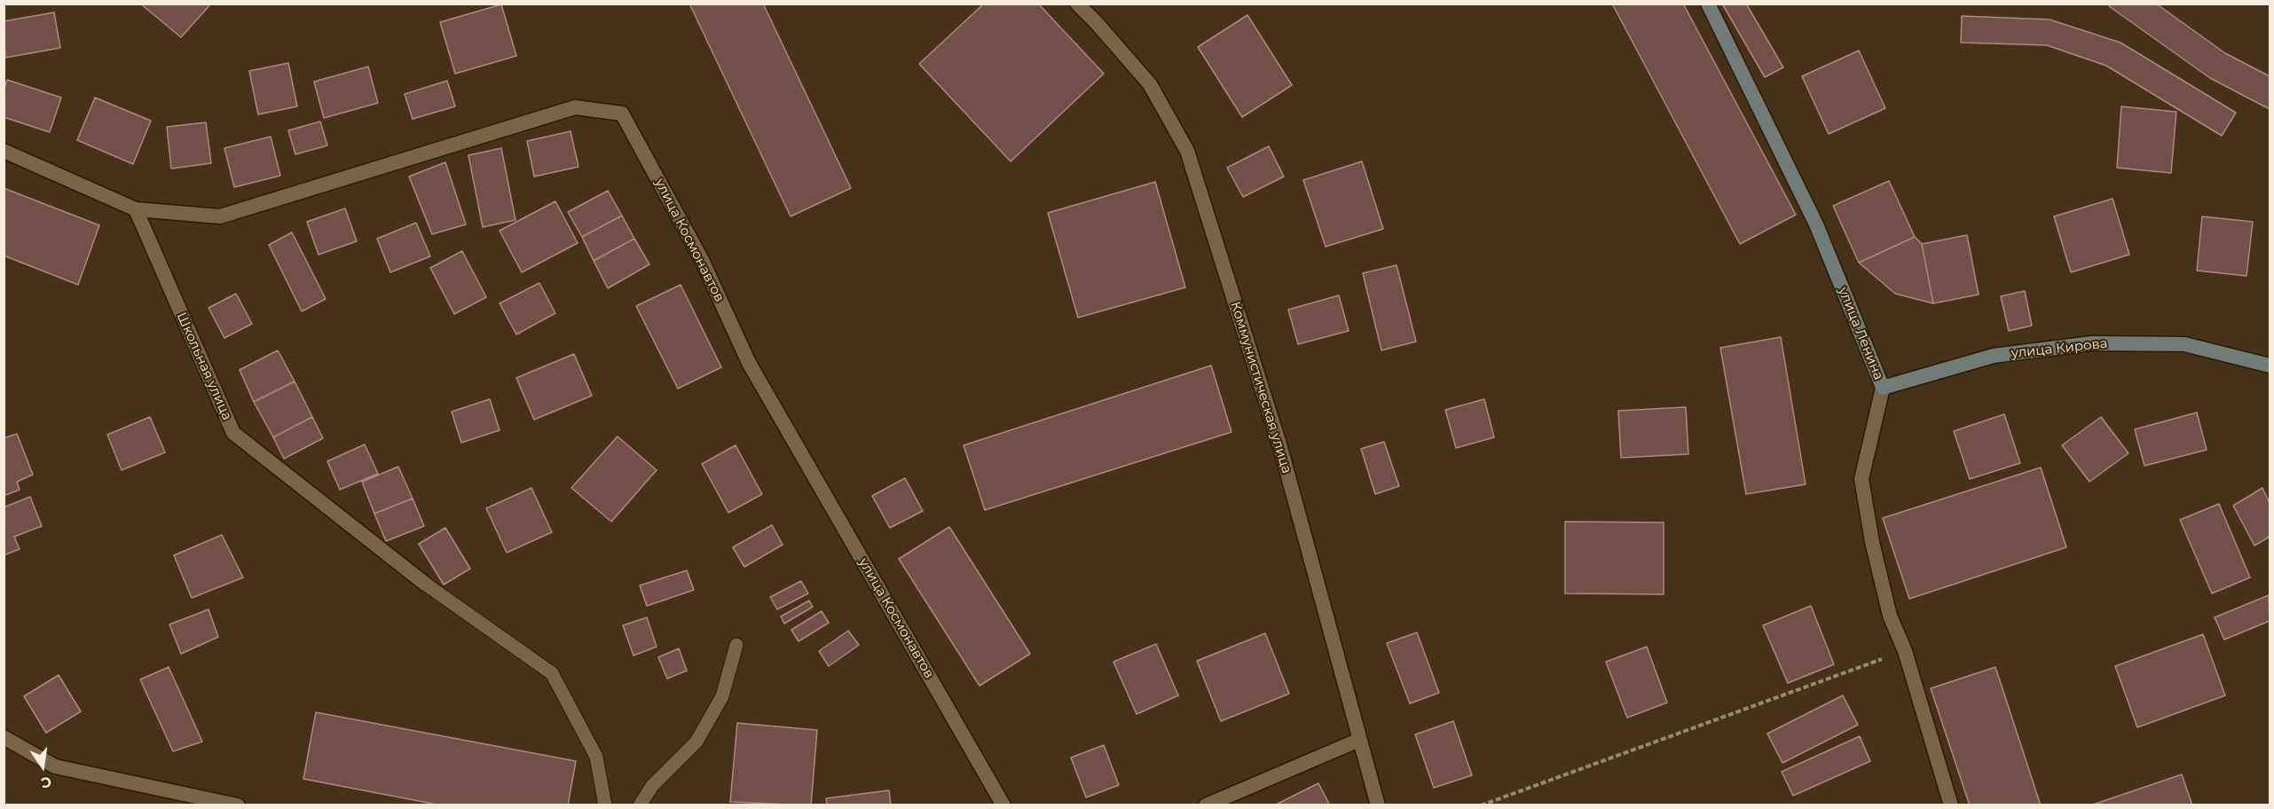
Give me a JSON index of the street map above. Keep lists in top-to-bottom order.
{
  "streets": {
    "main road": ["улица Ленина", "улица Кирова"],
    "street": ["улица Космонавтов", "Школьная улица", "Коммунистическая улица"]
  },
  "crossings": [
    ["улица Космонавтов", "Школьная улица"],
    ["улица Ленина", "улица Кирова"]
  ],
  "north": "bottom"
}
